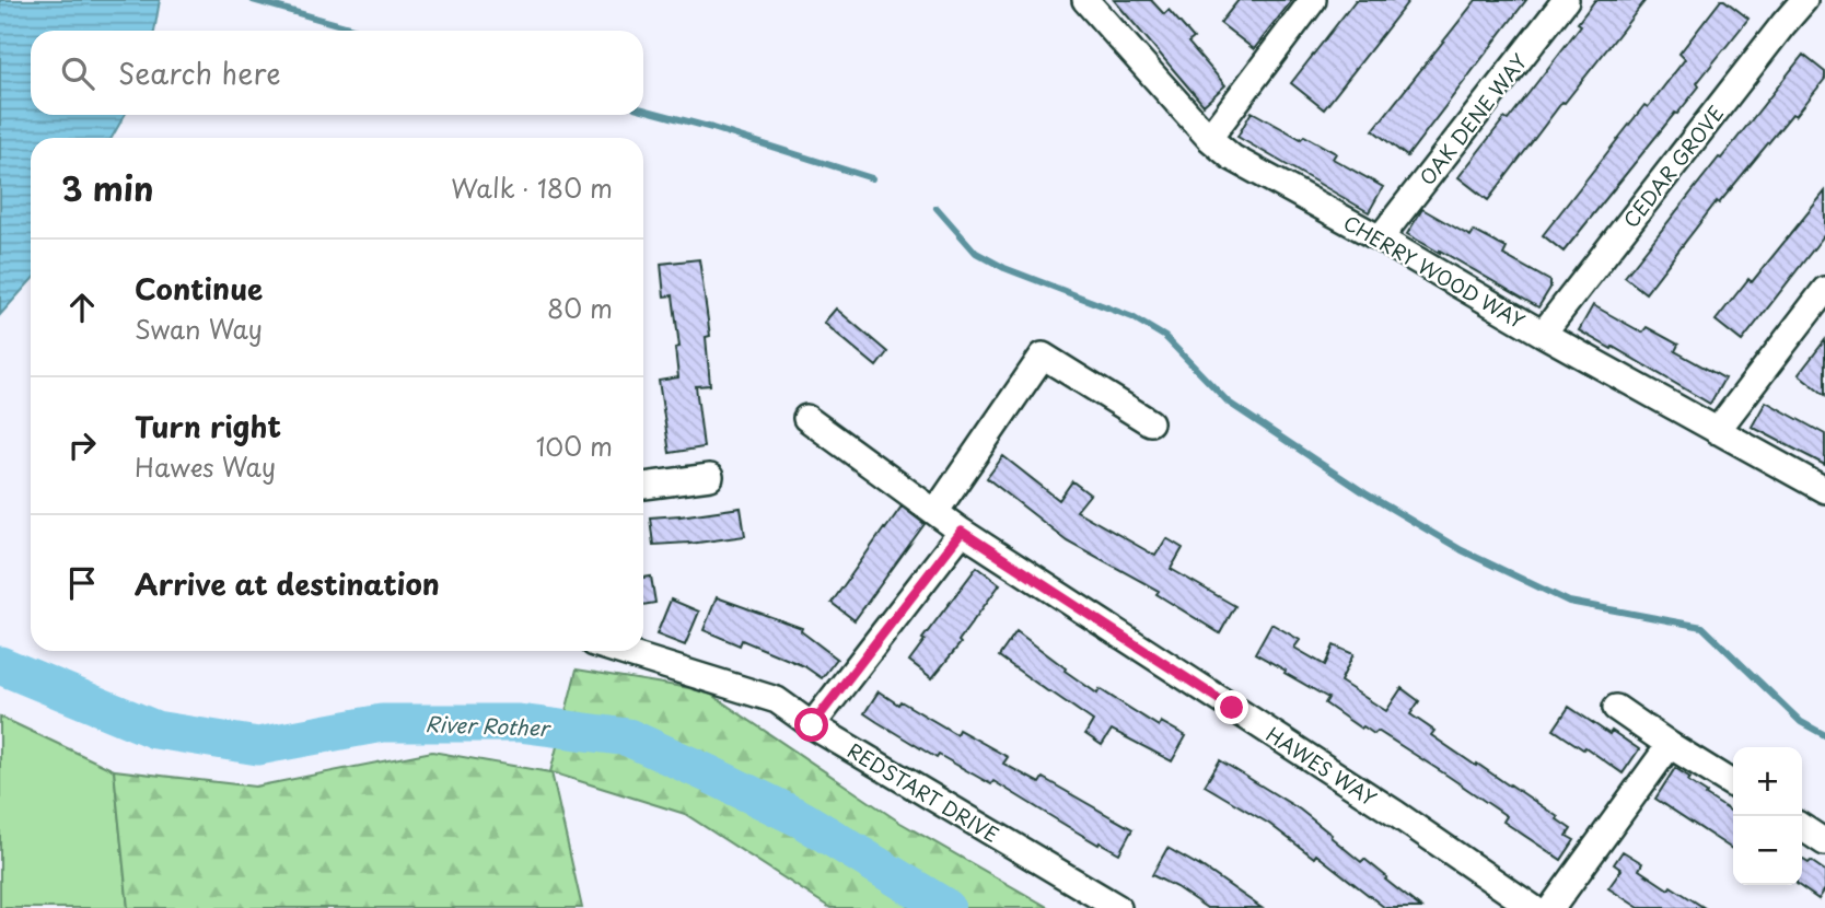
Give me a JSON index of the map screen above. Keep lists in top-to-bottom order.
{
  "streets": {
    "street": [
      "OAK DENE WAY",
      "CEDAR GROVE",
      "CHERRY WOOD WAY",
      "HAWES WAY",
      "REDSTART DRIVE"
    ]
  },
  "crossings": [
    ["OAK DENE WAY", "CHERRY WOOD WAY"],
    ["CEDAR GROVE", "CHERRY WOOD WAY"]
  ],
  "water": ["River Rother"],
  "page": {
    "search": "Search here",
    "heading": ["3 min", "Walk · 180 m"],
    "list": [
      ["Continue", "Swan Way", "80 m"],
      ["Turn right", "Hawes Way", "100 m"],
      "Arrive at destination"
    ],
    "map_buttons": ["+", "−"]
  }
}
